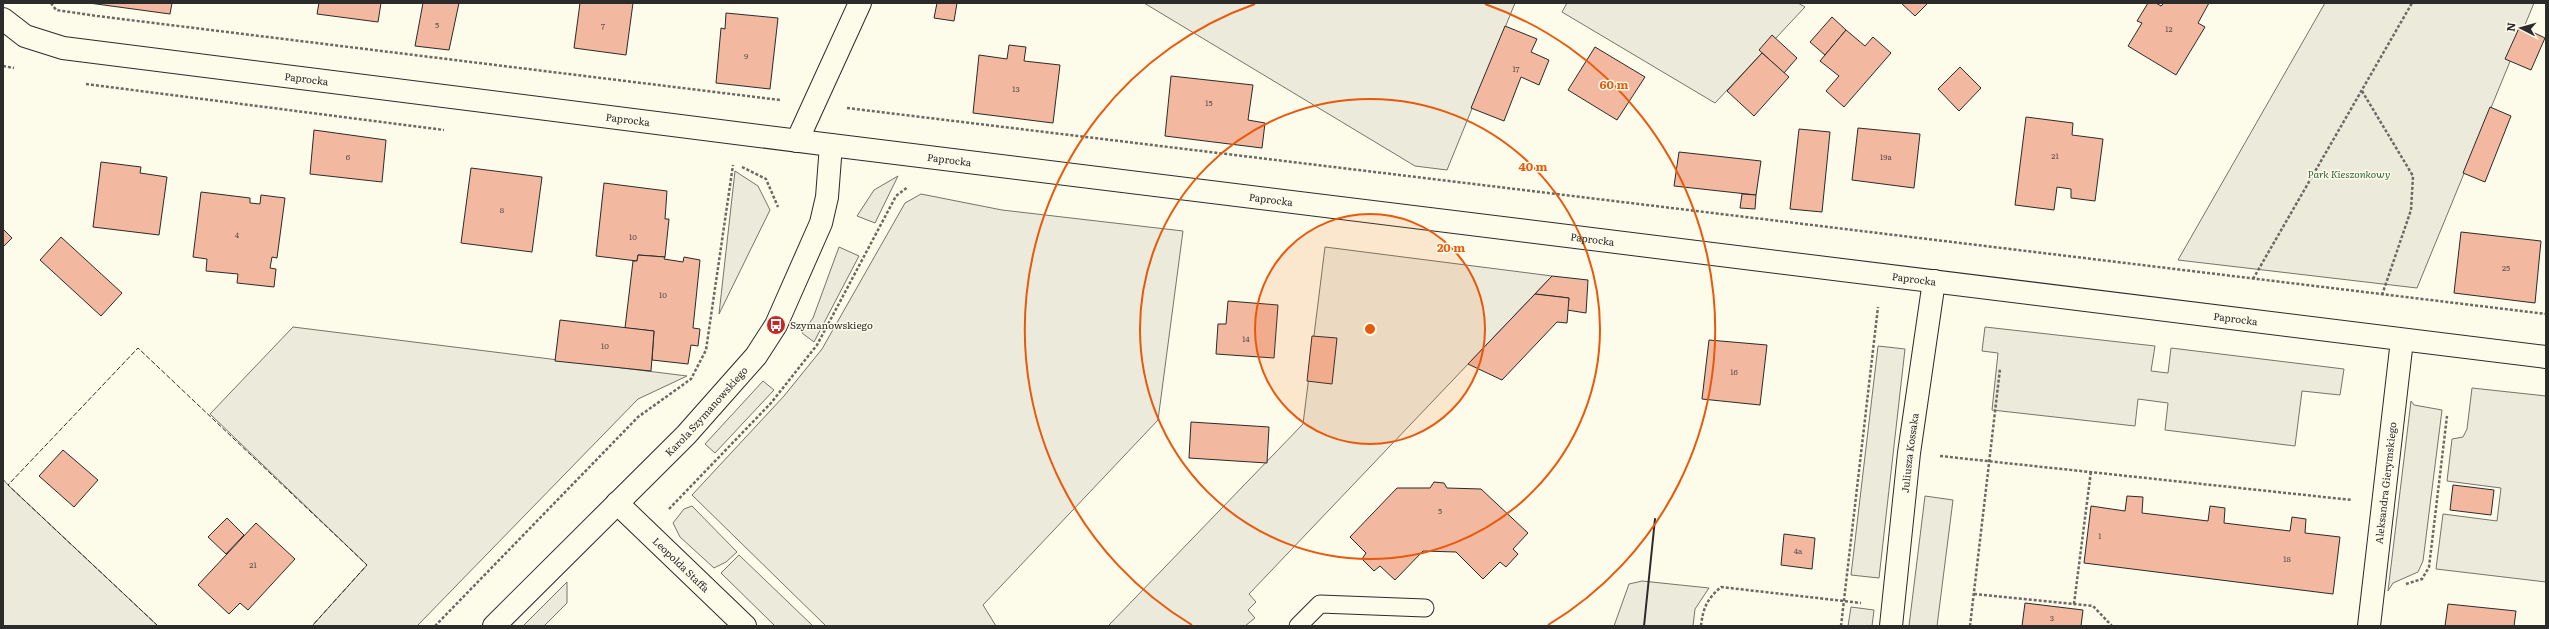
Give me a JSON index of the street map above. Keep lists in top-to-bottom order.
{
  "streets": {
    "street": [
      "Paprocka",
      "Karola Szymanowskiego",
      "Juliusza Kossaka",
      "Aleksandra Gierymskiego",
      "Leopolda Staffa"
    ]
  },
  "crossings": [
    ["Paprocka", "Karola Szymanowskiego"],
    ["Paprocka", "Juliusza Kossaka"],
    ["Paprocka", "Aleksandra Gierymskiego"],
    ["Karola Szymanowskiego", "Leopolda Staffa"]
  ],
  "parks": ["Park Kieszonkowy"],
  "places": {
    "bus stop": ["Szymanowskiego"]
  },
  "house_numbers": [
    "5",
    "7",
    "12",
    "9",
    "17",
    "13",
    "15",
    "21",
    "6",
    "19a",
    "8",
    "4",
    "10",
    "25",
    "10",
    "14",
    "10",
    "16",
    "5",
    "1",
    "4a",
    "18",
    "21",
    "3"
  ],
  "north": "left",
  "rings": ["60 m", "40 m", "20 m"]
}
